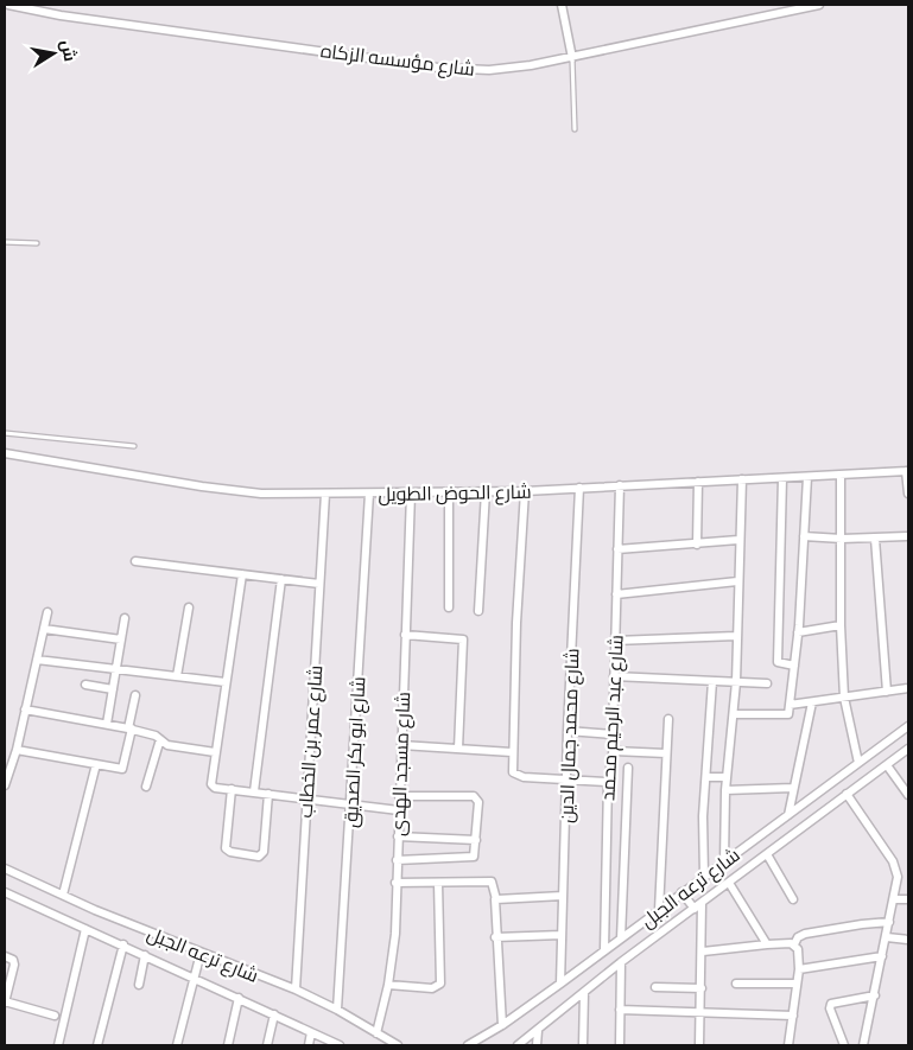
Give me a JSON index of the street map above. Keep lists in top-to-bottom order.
{
  "streets": {
    "street": [
      "شارع مؤسسه الزكاه",
      "شارع الحوض الطويل",
      "شارع عبد الرحيم محمد",
      "شارع محمد جمال الدين",
      "شارع عمر بن الخطاب",
      "شارع ابو بكر الصديق",
      "شارع مسجد الهدى",
      "شارع ترعه الجبل"
    ]
  },
  "crossings": [
    ["شارع الحوض الطويل", "شارع عبد الرحيم محمد"],
    ["شارع الحوض الطويل", "شارع محمد جمال الدين"],
    ["شارع الحوض الطويل", "شارع عمر بن الخطاب"],
    ["شارع الحوض الطويل", "شارع ابو بكر الصديق"],
    ["شارع الحوض الطويل", "شارع مسجد الهدى"],
    ["شارع عبد الرحيم محمد", "شارع ترعه الجبل"],
    ["شارع محمد جمال الدين", "شارع ترعه الجبل"],
    ["شارع عمر بن الخطاب", "شارع ترعه الجبل"],
    ["شارع ابو بكر الصديق", "شارع ترعه الجبل"],
    ["شارع مسجد الهدى", "شارع ترعه الجبل"]
  ],
  "north": "right"
}
